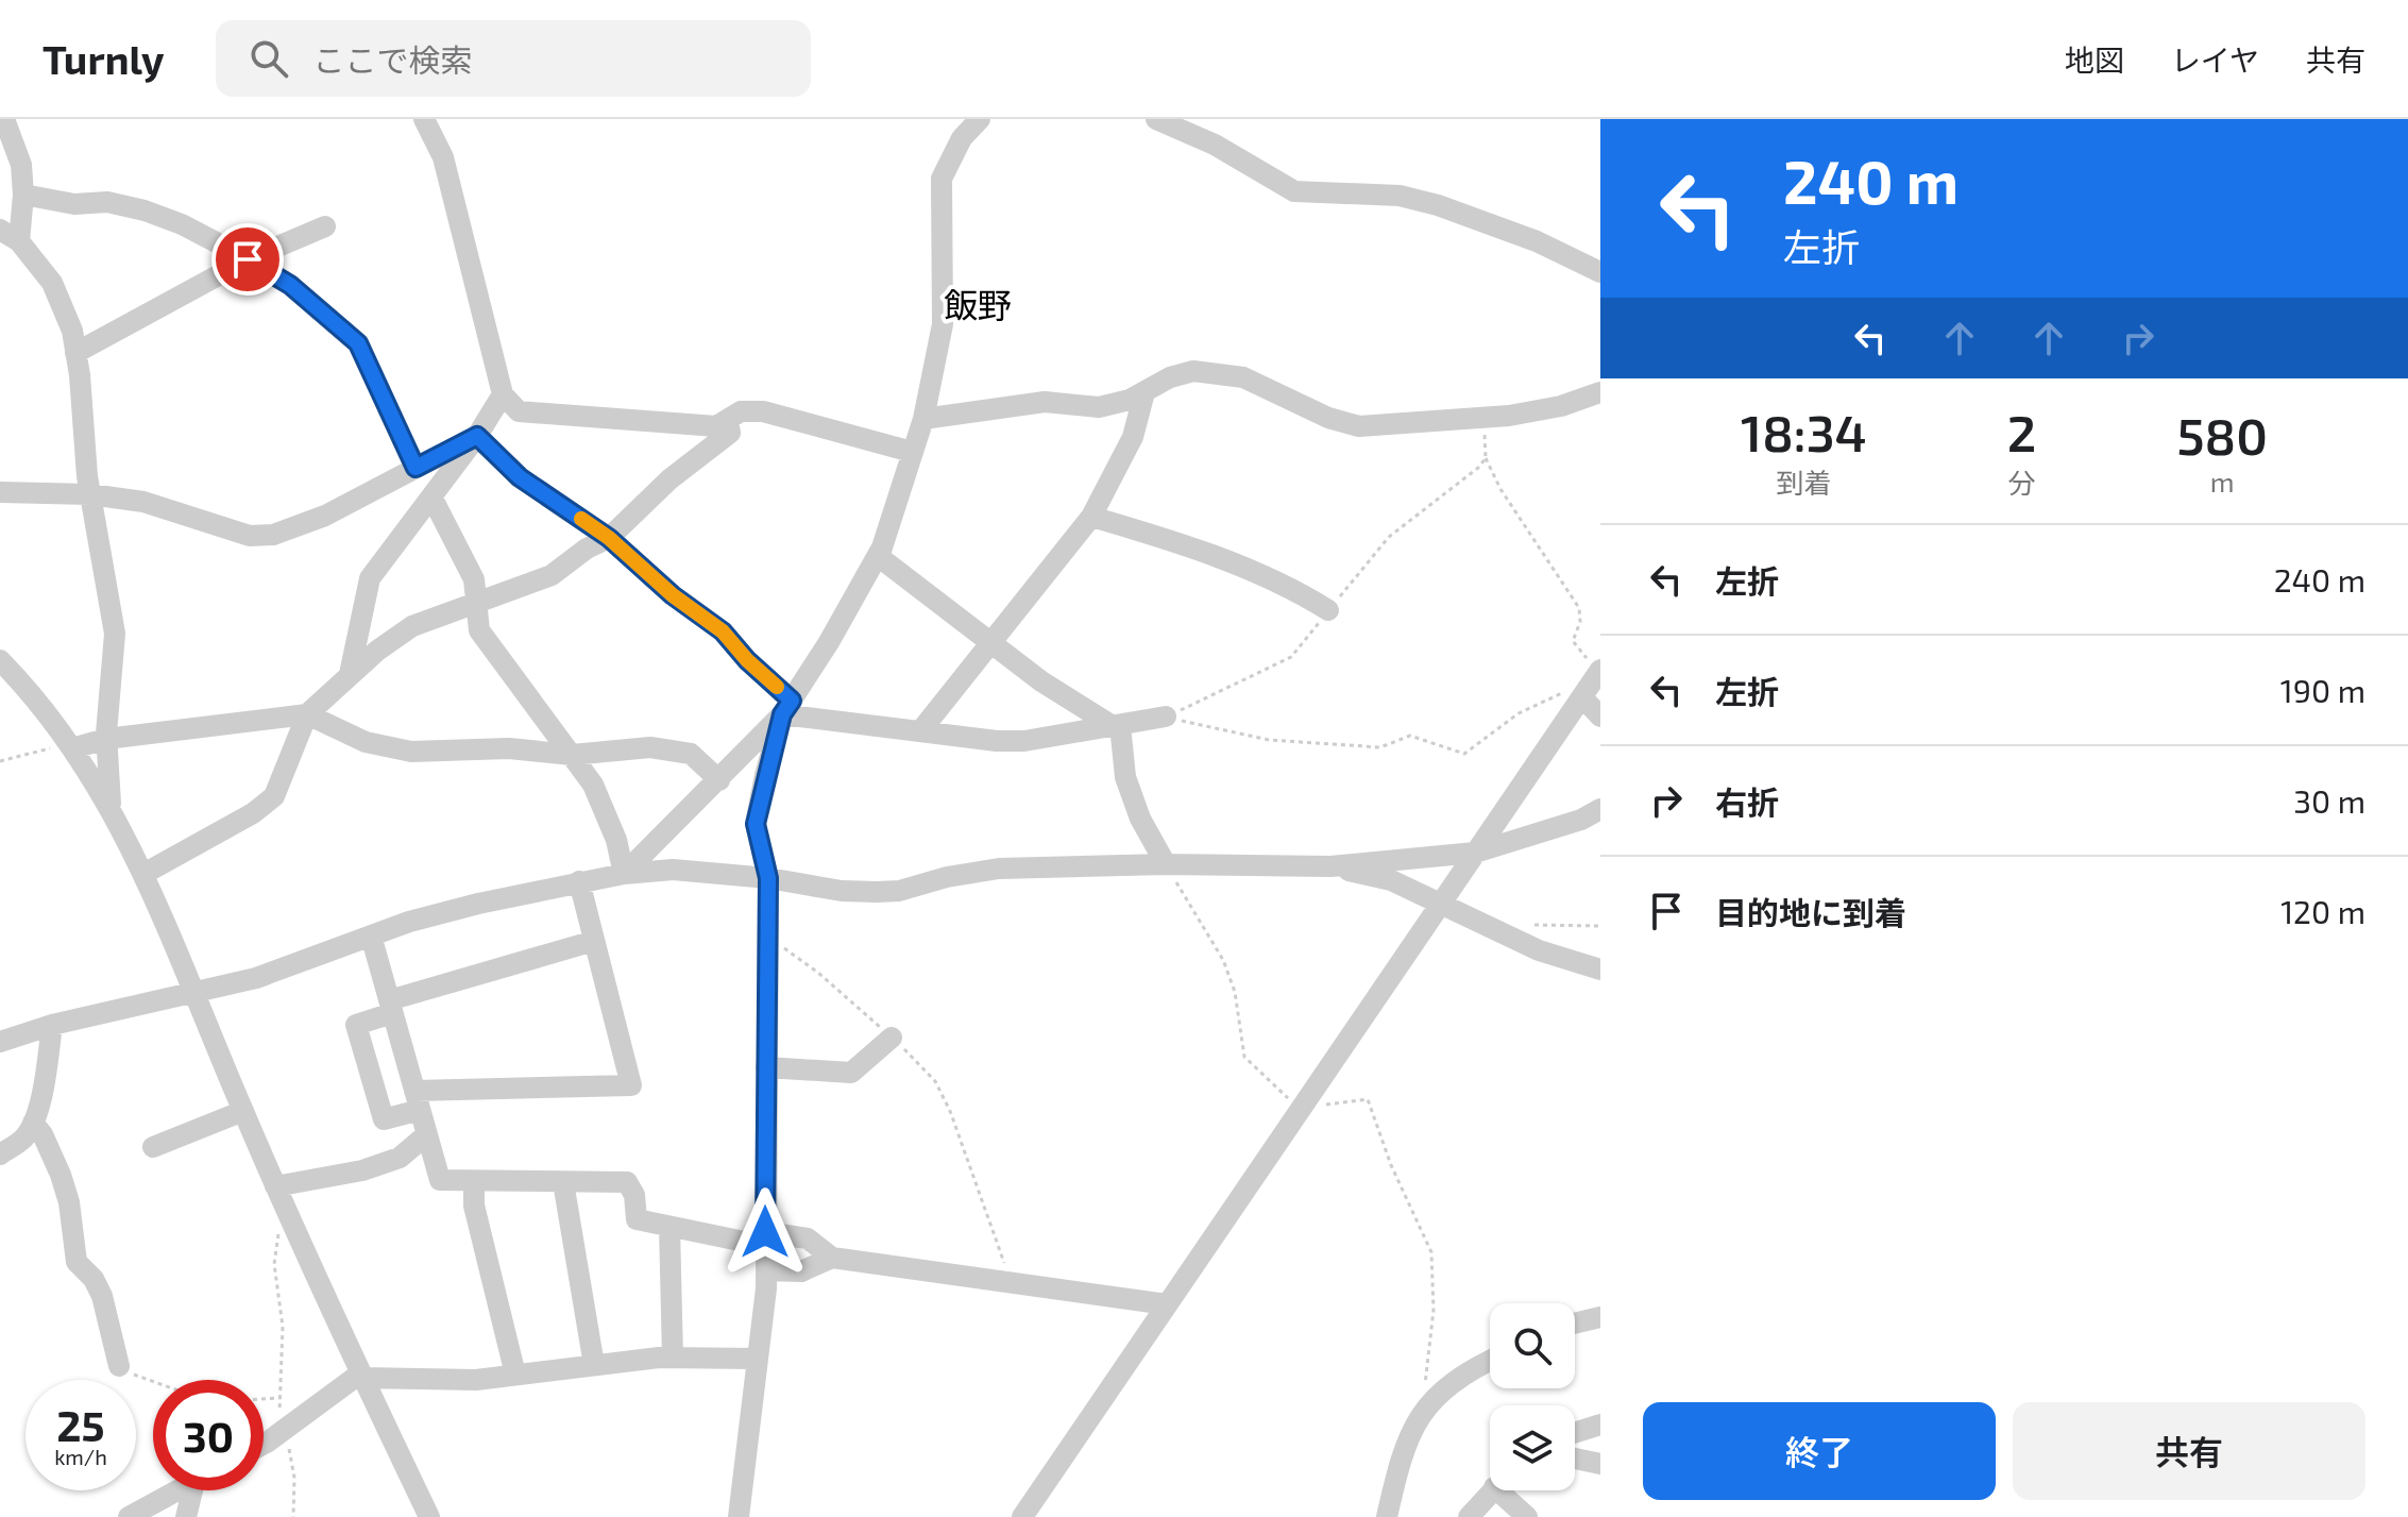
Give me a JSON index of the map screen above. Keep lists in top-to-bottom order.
{
  "districts": ["飯野"],
  "page": {
    "header": "Turnly",
    "search": "ここで検索",
    "nav": ["地図", "レイヤ", "共有"],
    "turn": ["240 m", "左折"],
    "eta": [
      "18:34",
      "到着",
      "2",
      "分",
      "580",
      "m"
    ],
    "list": [
      {
        "name": "左折",
        "value": "240 m"
      },
      {
        "name": "左折",
        "value": "190 m"
      },
      {
        "name": "右折",
        "value": "30 m"
      },
      {
        "name": "目的地に到着",
        "value": "120 m"
      }
    ],
    "speed": "25 km/h",
    "limit": "30",
    "buttons": ["終了", "共有"]
  }
}
